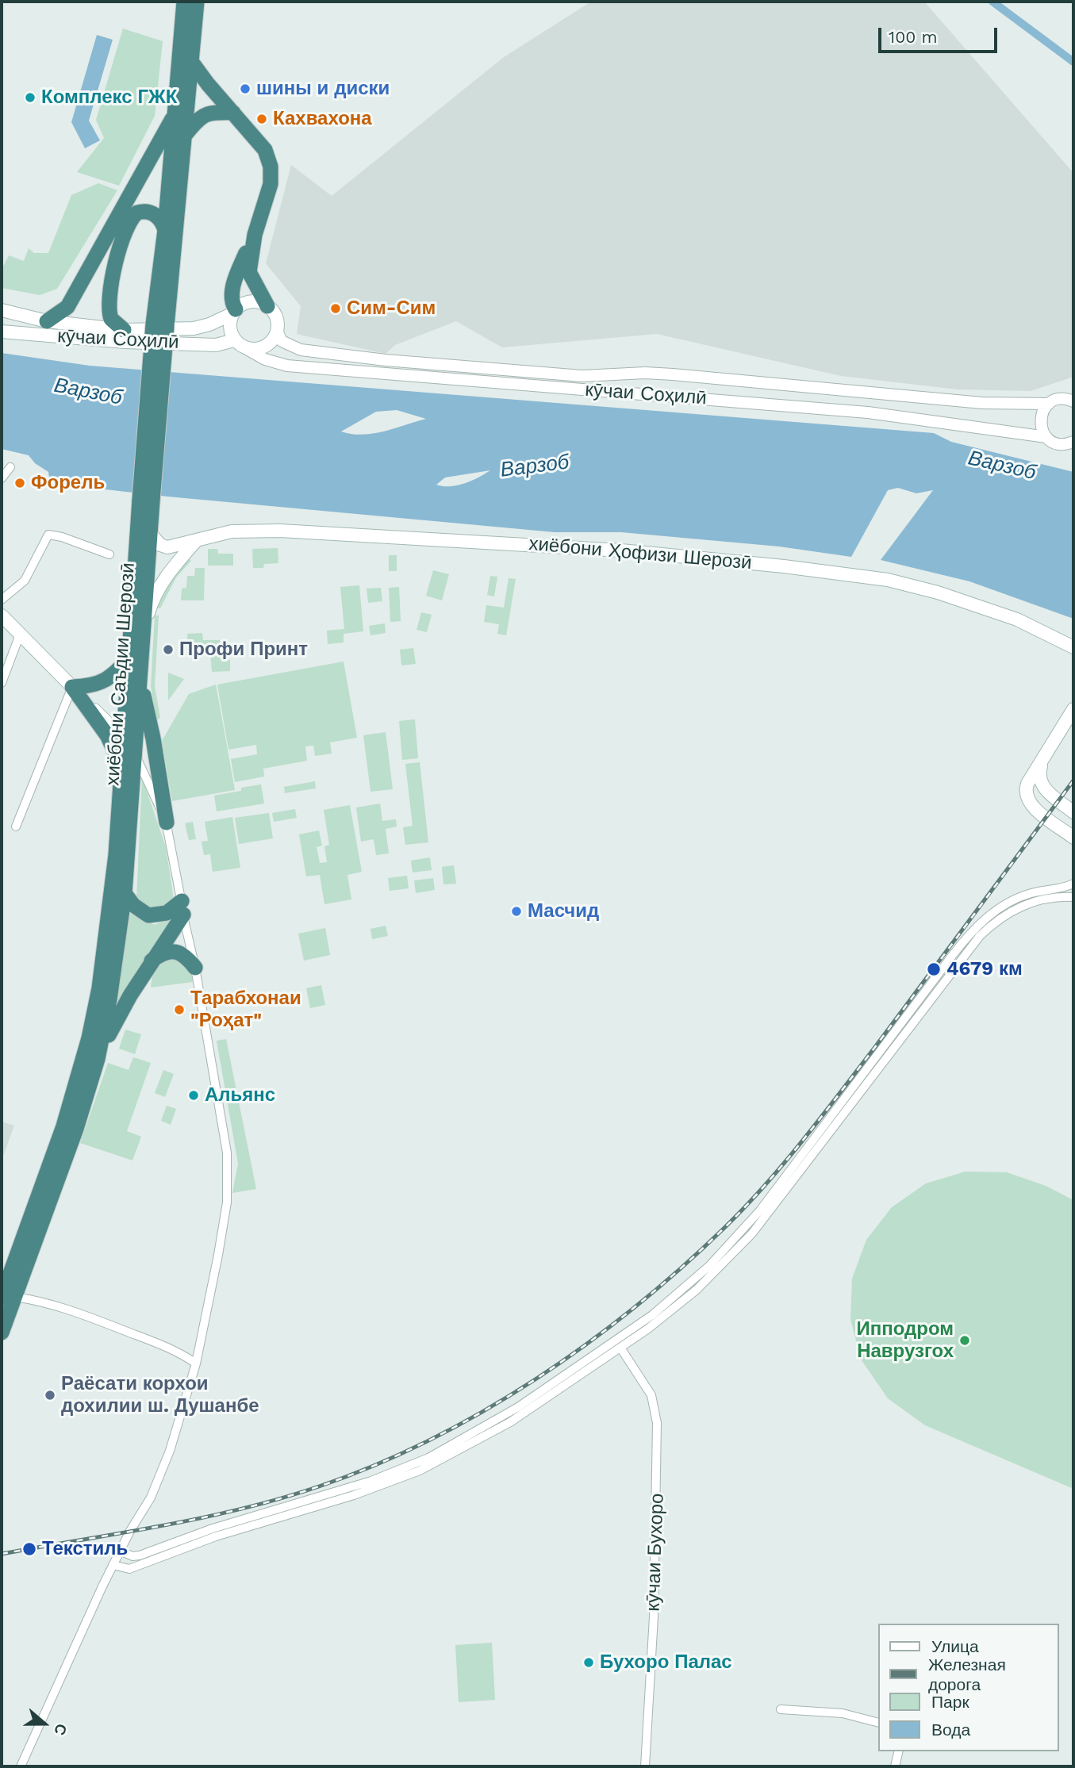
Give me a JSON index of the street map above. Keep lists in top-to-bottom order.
{
  "streets": {
    "highway": ["хиёбони Саъдии Шерозӣ"],
    "main road": ["кӯчаи Соҳилӣ", "хиёбони Ҳофизи Шерозӣ"],
    "street": ["кӯчаи Бухоро"]
  },
  "crossings": [
    ["хиёбони Ҳофизи Шерозӣ", "хиёбони Саъдии Шерозӣ"]
  ],
  "water": ["Варзоб"],
  "places": [
    "шины и диски",
    "Комплекс ГЖК",
    "Кахвахона",
    "Сим-Сим",
    "Форель",
    "Профи Принт",
    "Масчид",
    "4679 км",
    "Тарабхонаи \"Роҳат\"",
    "Альянс",
    "Ипподром Наврузгох",
    "Раёсати корхои дохилии ш. Душанбе",
    "Текстиль",
    "Бухоро Палас"
  ],
  "legend": [
    "Улица",
    "Железная дорога",
    "Парк",
    "Вода"
  ],
  "scale_bar": "100 m",
  "north": "right"
}
